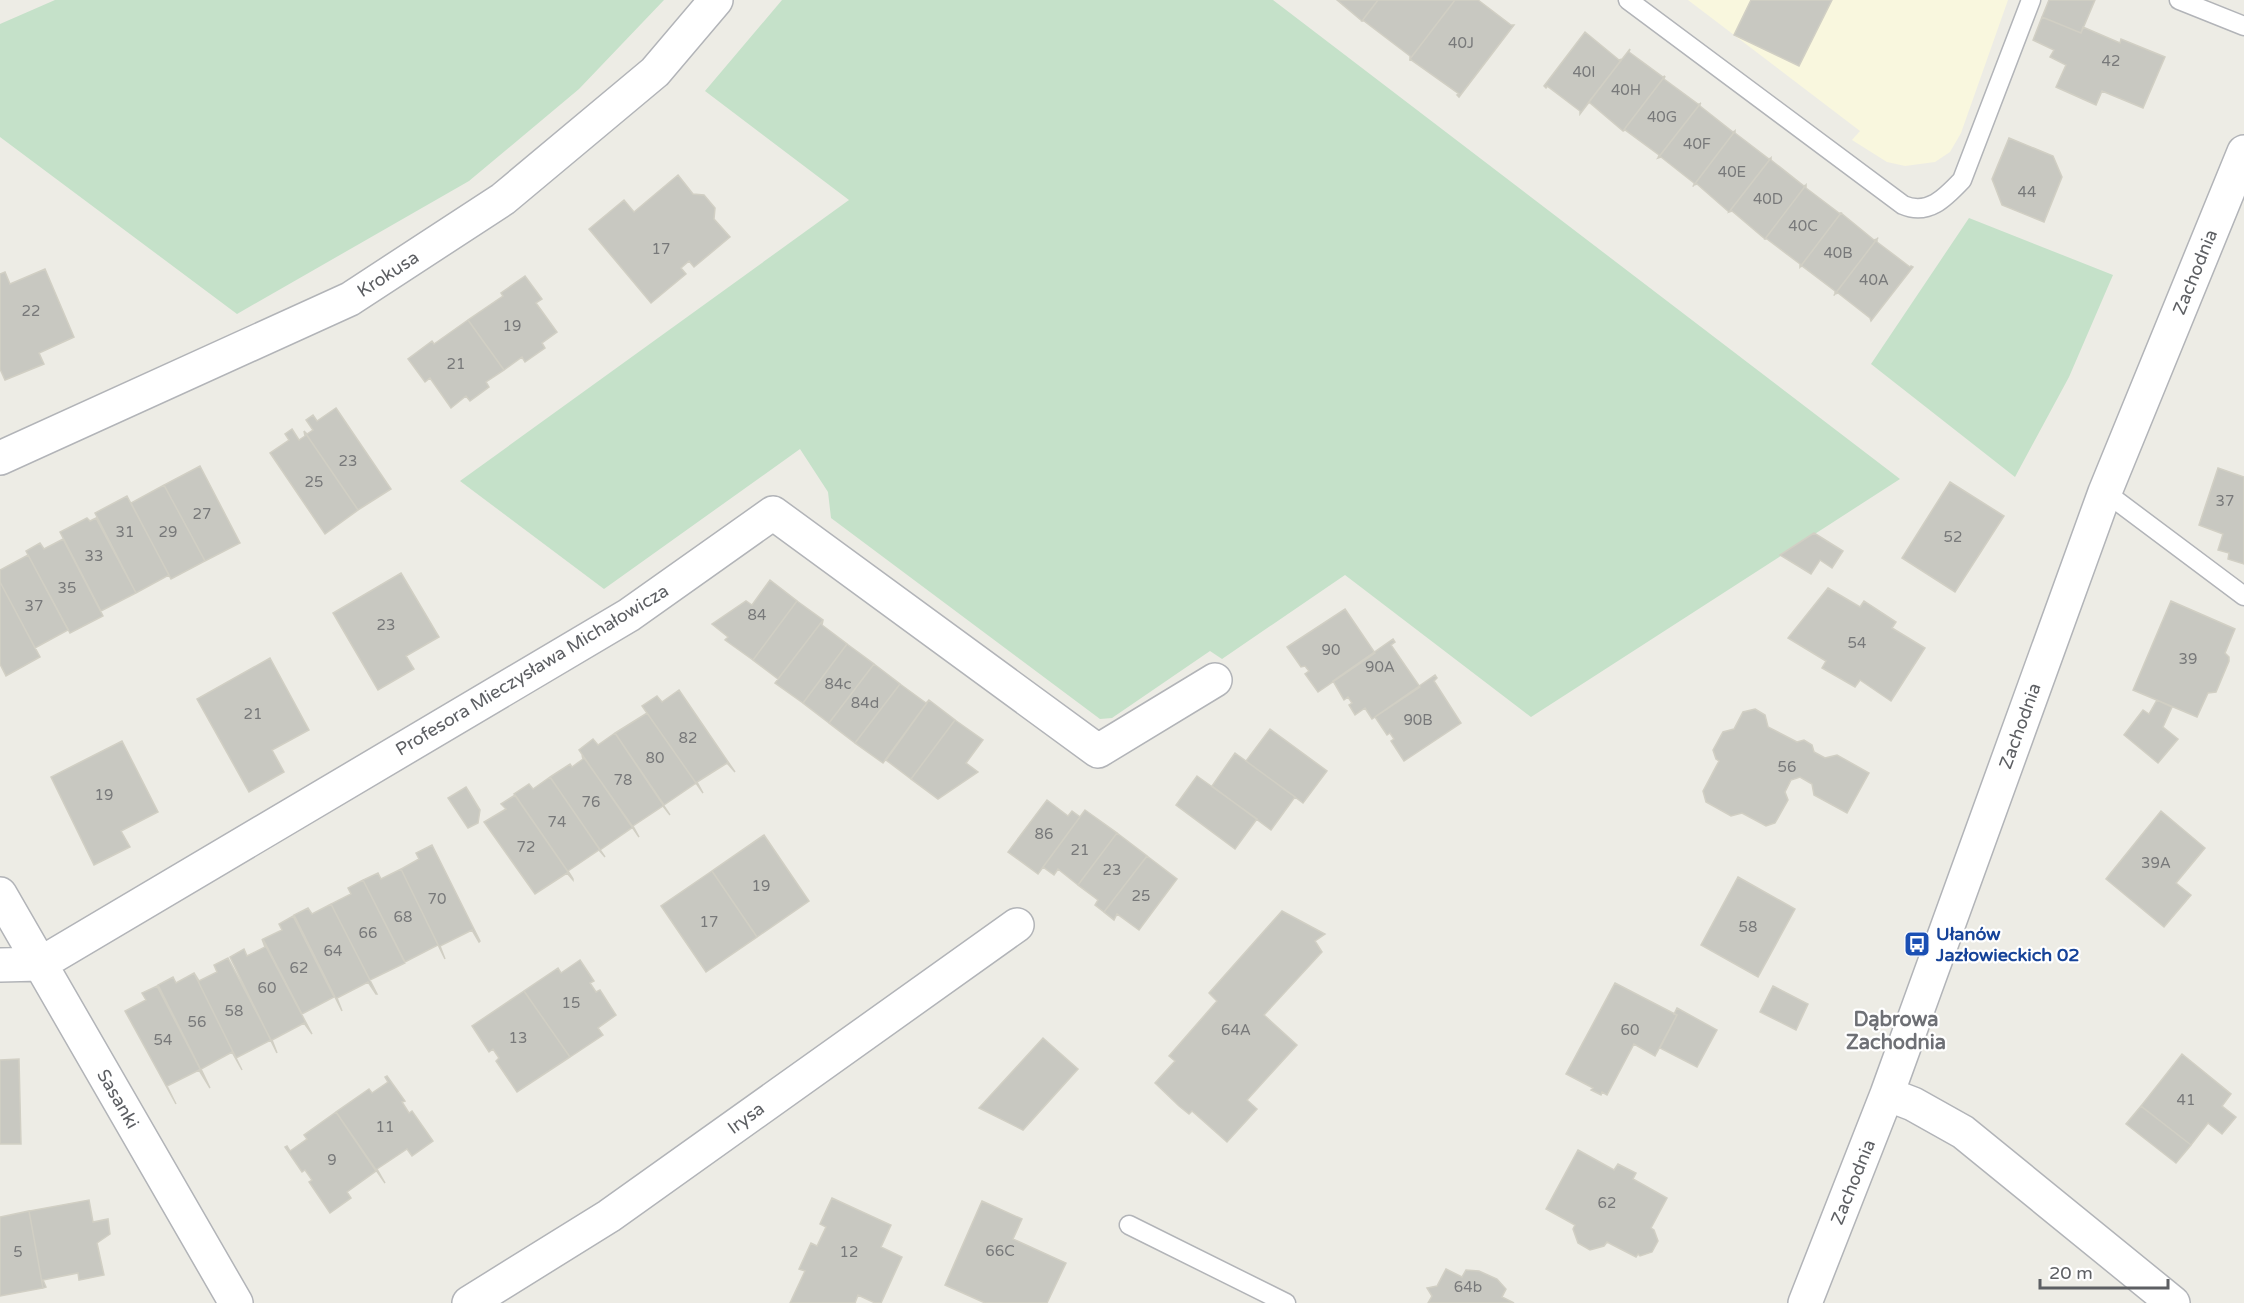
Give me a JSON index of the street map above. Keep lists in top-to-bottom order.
{
  "streets": {
    "street": [
      "Zachodnia",
      "Krokusa",
      "Profesora Mieczysława Michałowicza",
      "Sasanki",
      "Irysa"
    ]
  },
  "crossings": [
    ["Profesora Mieczysława Michałowicza", "Sasanki"]
  ],
  "districts": ["Dąbrowa Zachodnia"],
  "places": {
    "bus stop": ["Ułanów Jazłowieckich 02"]
  },
  "house_numbers": [
    "40J",
    "42",
    "40I",
    "40H",
    "40G",
    "40F",
    "40E",
    "44",
    "40D",
    "40C",
    "17",
    "40B",
    "40A",
    "22",
    "19",
    "21",
    "23",
    "25",
    "37",
    "27",
    "31",
    "29",
    "52",
    "33",
    "35",
    "37",
    "84",
    "23",
    "54",
    "90",
    "39",
    "90A",
    "84c",
    "84d",
    "21",
    "90B",
    "82",
    "80",
    "56",
    "78",
    "19",
    "76",
    "74",
    "86",
    "72",
    "21",
    "39A",
    "23",
    "19",
    "25",
    "70",
    "68",
    "17",
    "58",
    "66",
    "64",
    "62",
    "60",
    "15",
    "58",
    "56",
    "64A",
    "60",
    "13",
    "54",
    "41",
    "11",
    "9",
    "62",
    "66C",
    "5",
    "12",
    "64b"
  ],
  "scale_bar": "20 m"
}
